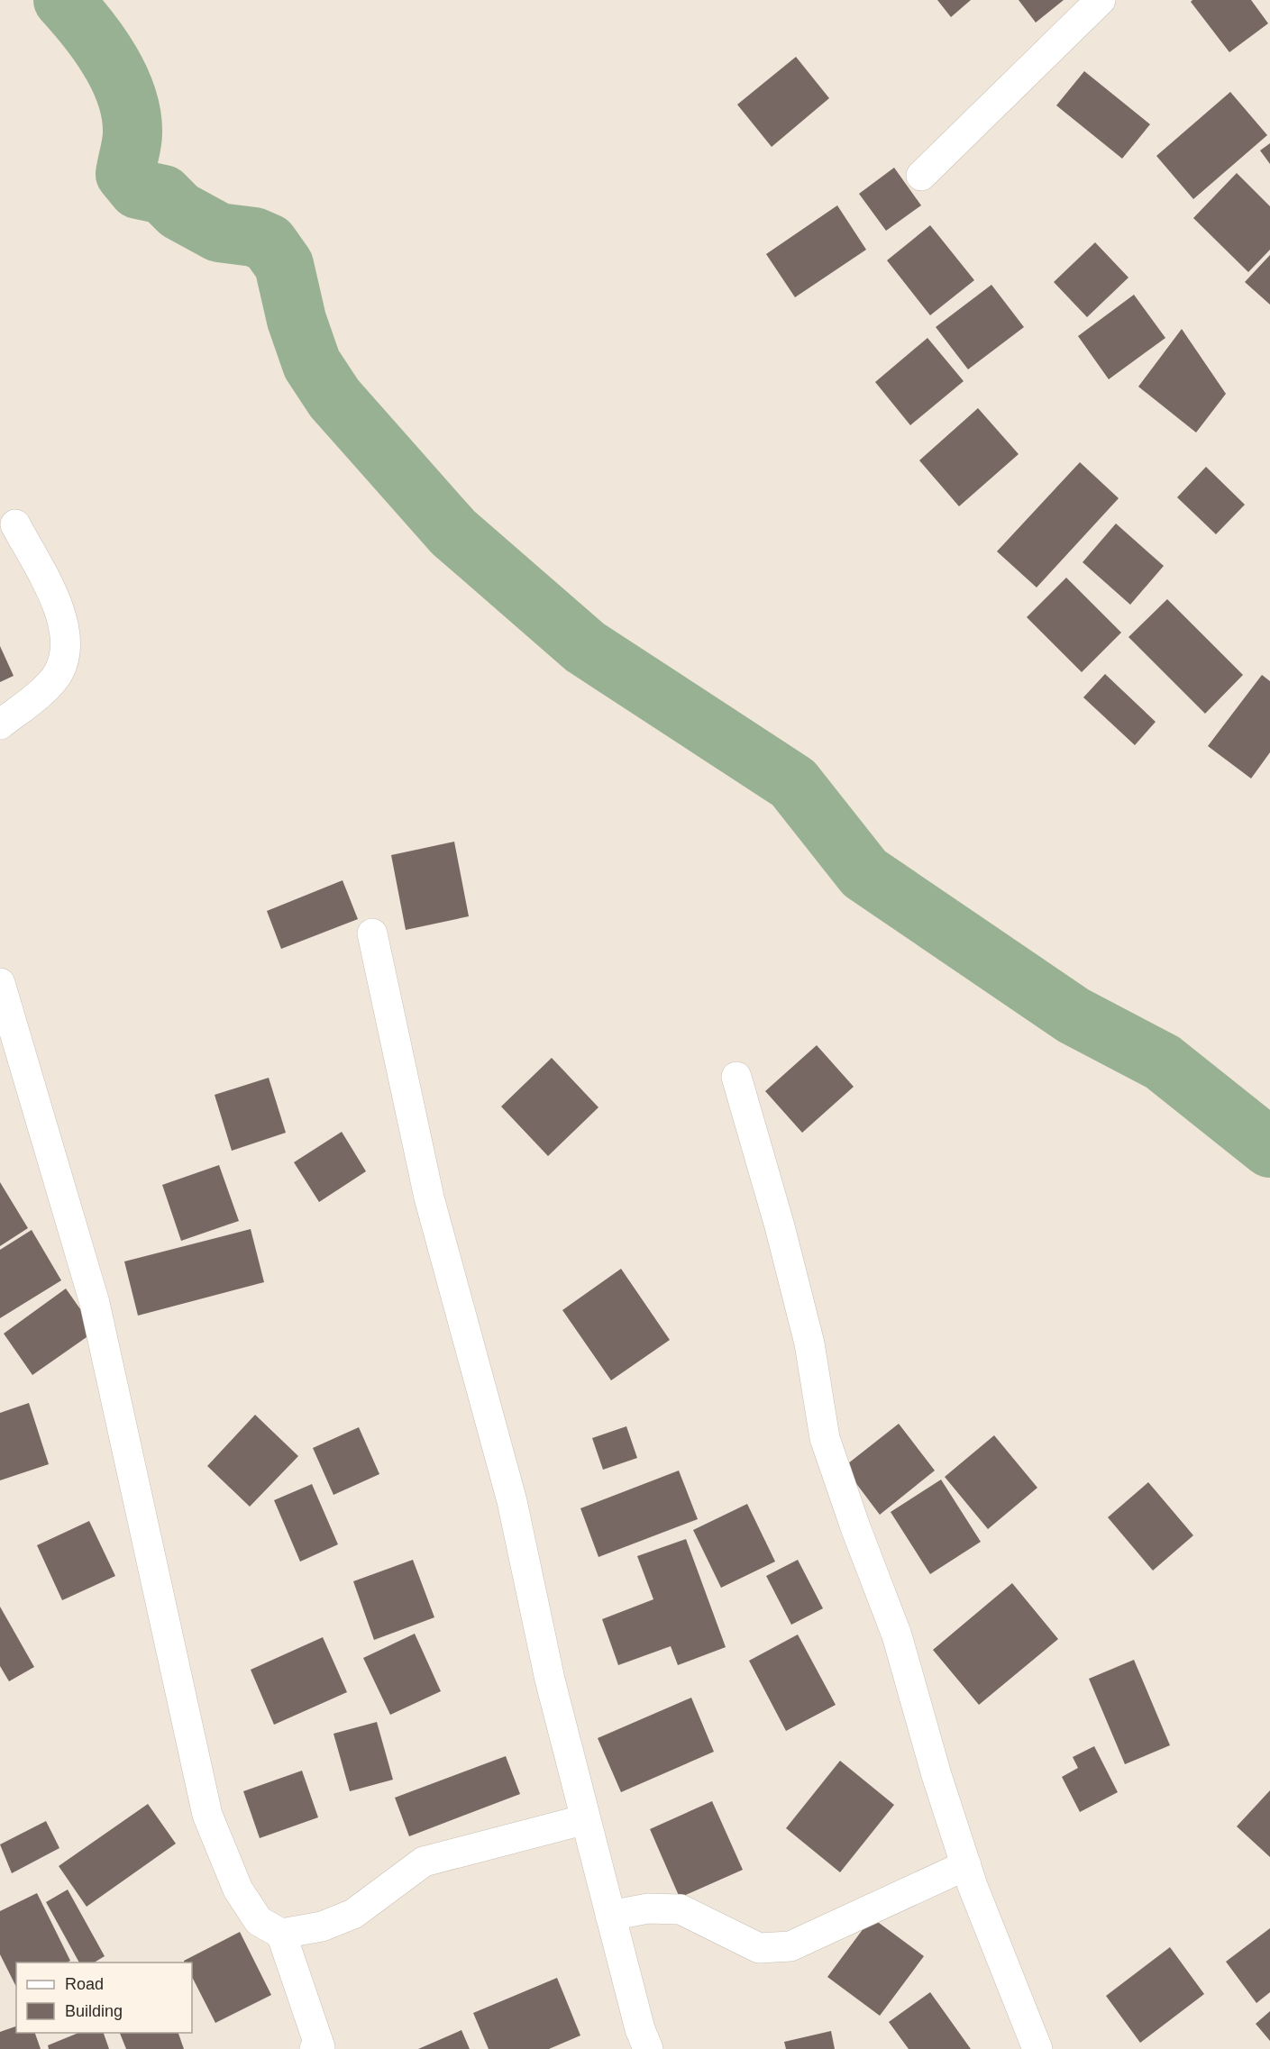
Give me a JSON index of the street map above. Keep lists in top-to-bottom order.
{
  "legend": ["Road", "Building"]
}
